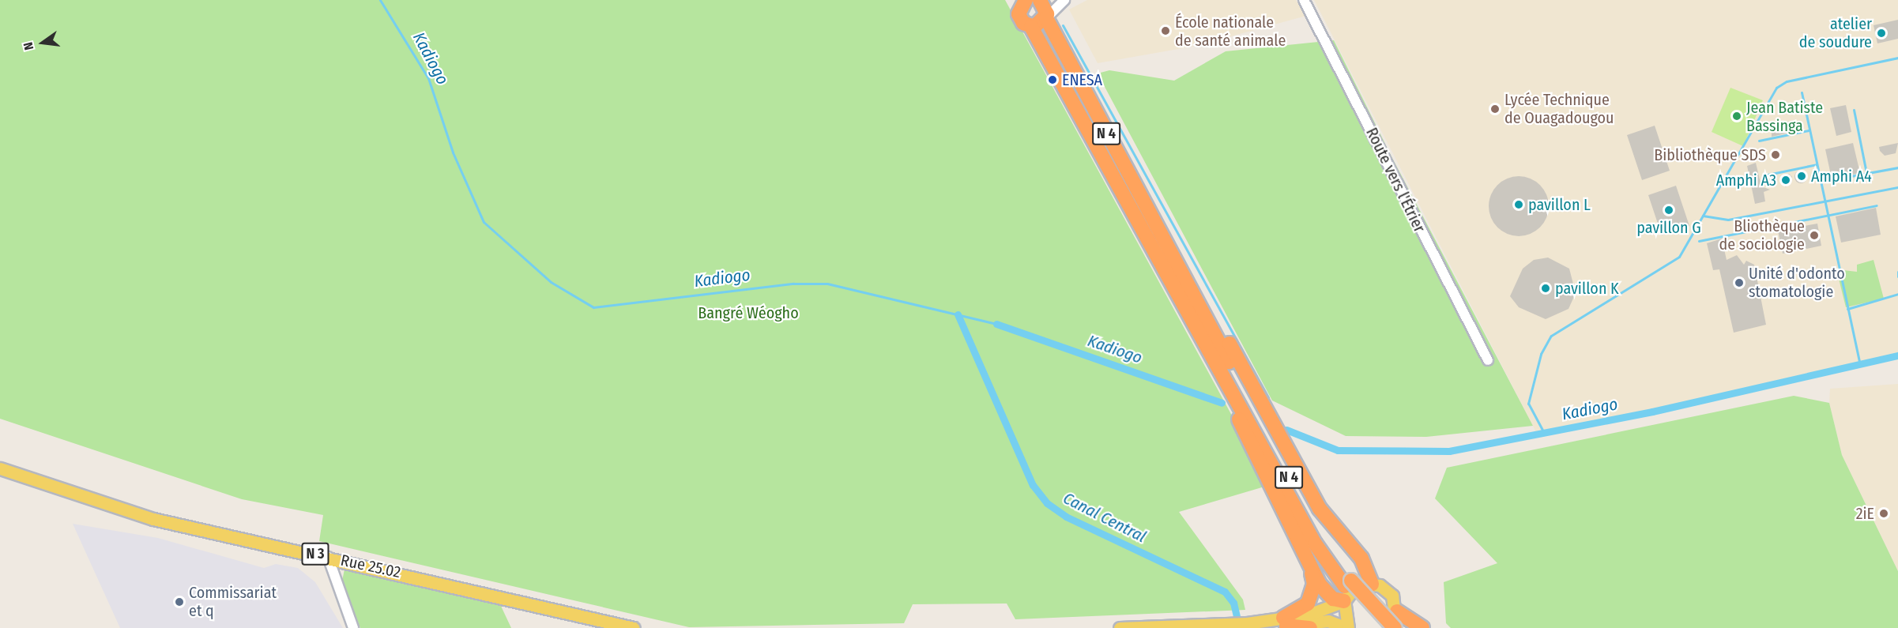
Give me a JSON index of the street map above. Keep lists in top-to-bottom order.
{
  "streets": {
    "highway": ["N 4"],
    "main road": ["N 3", "Rue 25.02"],
    "street": ["Route vers l'Étrier"]
  },
  "water": ["Kadiogo", "Canal Central"],
  "parks": ["Bangré Wéogho"],
  "places": [
    "École nationale de santé animale",
    "atelier de soudure",
    "ENESA",
    "Lycée Technique de Ouagadougou",
    "Jean Batiste Bassinga",
    "Bibliothèque SDS",
    "Amphi A4",
    "Amphi A3",
    "pavillon L",
    "pavillon G",
    "Bliothèque de sociologie",
    "Unité d'odonto stomatologie",
    "pavillon K",
    "2iE",
    "Commissariat et q"
  ],
  "north": "left"
}
